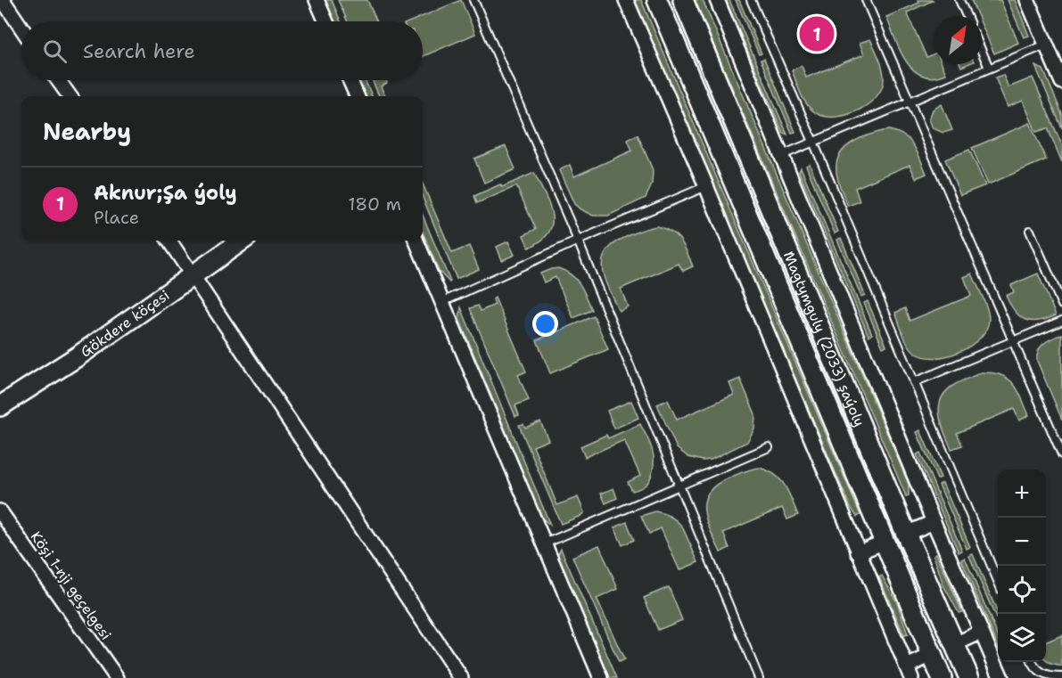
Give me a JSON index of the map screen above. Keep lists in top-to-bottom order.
{
  "streets": {
    "main road": ["Gökdere köçesi", "Magtymguly (2033) şaýoly"],
    "street": ["Köşi 1-nji geçelgesi"]
  },
  "north": "top right",
  "page": {
    "pins": "1",
    "search": "Search here",
    "heading": "Nearby",
    "list": [
      {
        "mark": "1",
        "name": "Aknur;Şa ýoly",
        "note": "Place",
        "value": "180 m"
      }
    ],
    "map_buttons": ["+", "−"]
  }
}
